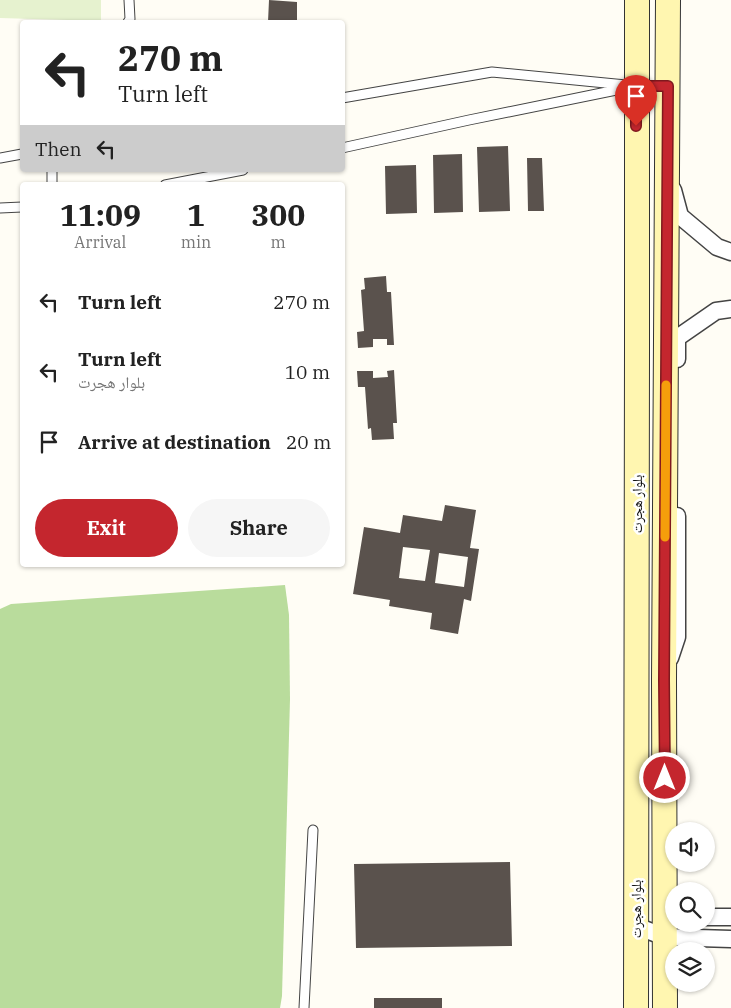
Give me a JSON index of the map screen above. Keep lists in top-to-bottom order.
{
  "streets": {
    "main road": ["بلوار هجرت"]
  },
  "page": {
    "turn": ["270 m", "Turn left"],
    "then": "Then",
    "eta": [
      "11:09",
      "Arrival",
      "1",
      "min",
      "300",
      "m"
    ],
    "list": [
      {
        "name": "Turn left",
        "value": "270 m"
      },
      {
        "name": "Turn left",
        "note": "بلوار هجرت",
        "value": "10 m"
      },
      {
        "name": "Arrive at destination",
        "value": "20 m"
      }
    ],
    "buttons": ["Exit", "Share"]
  }
}
